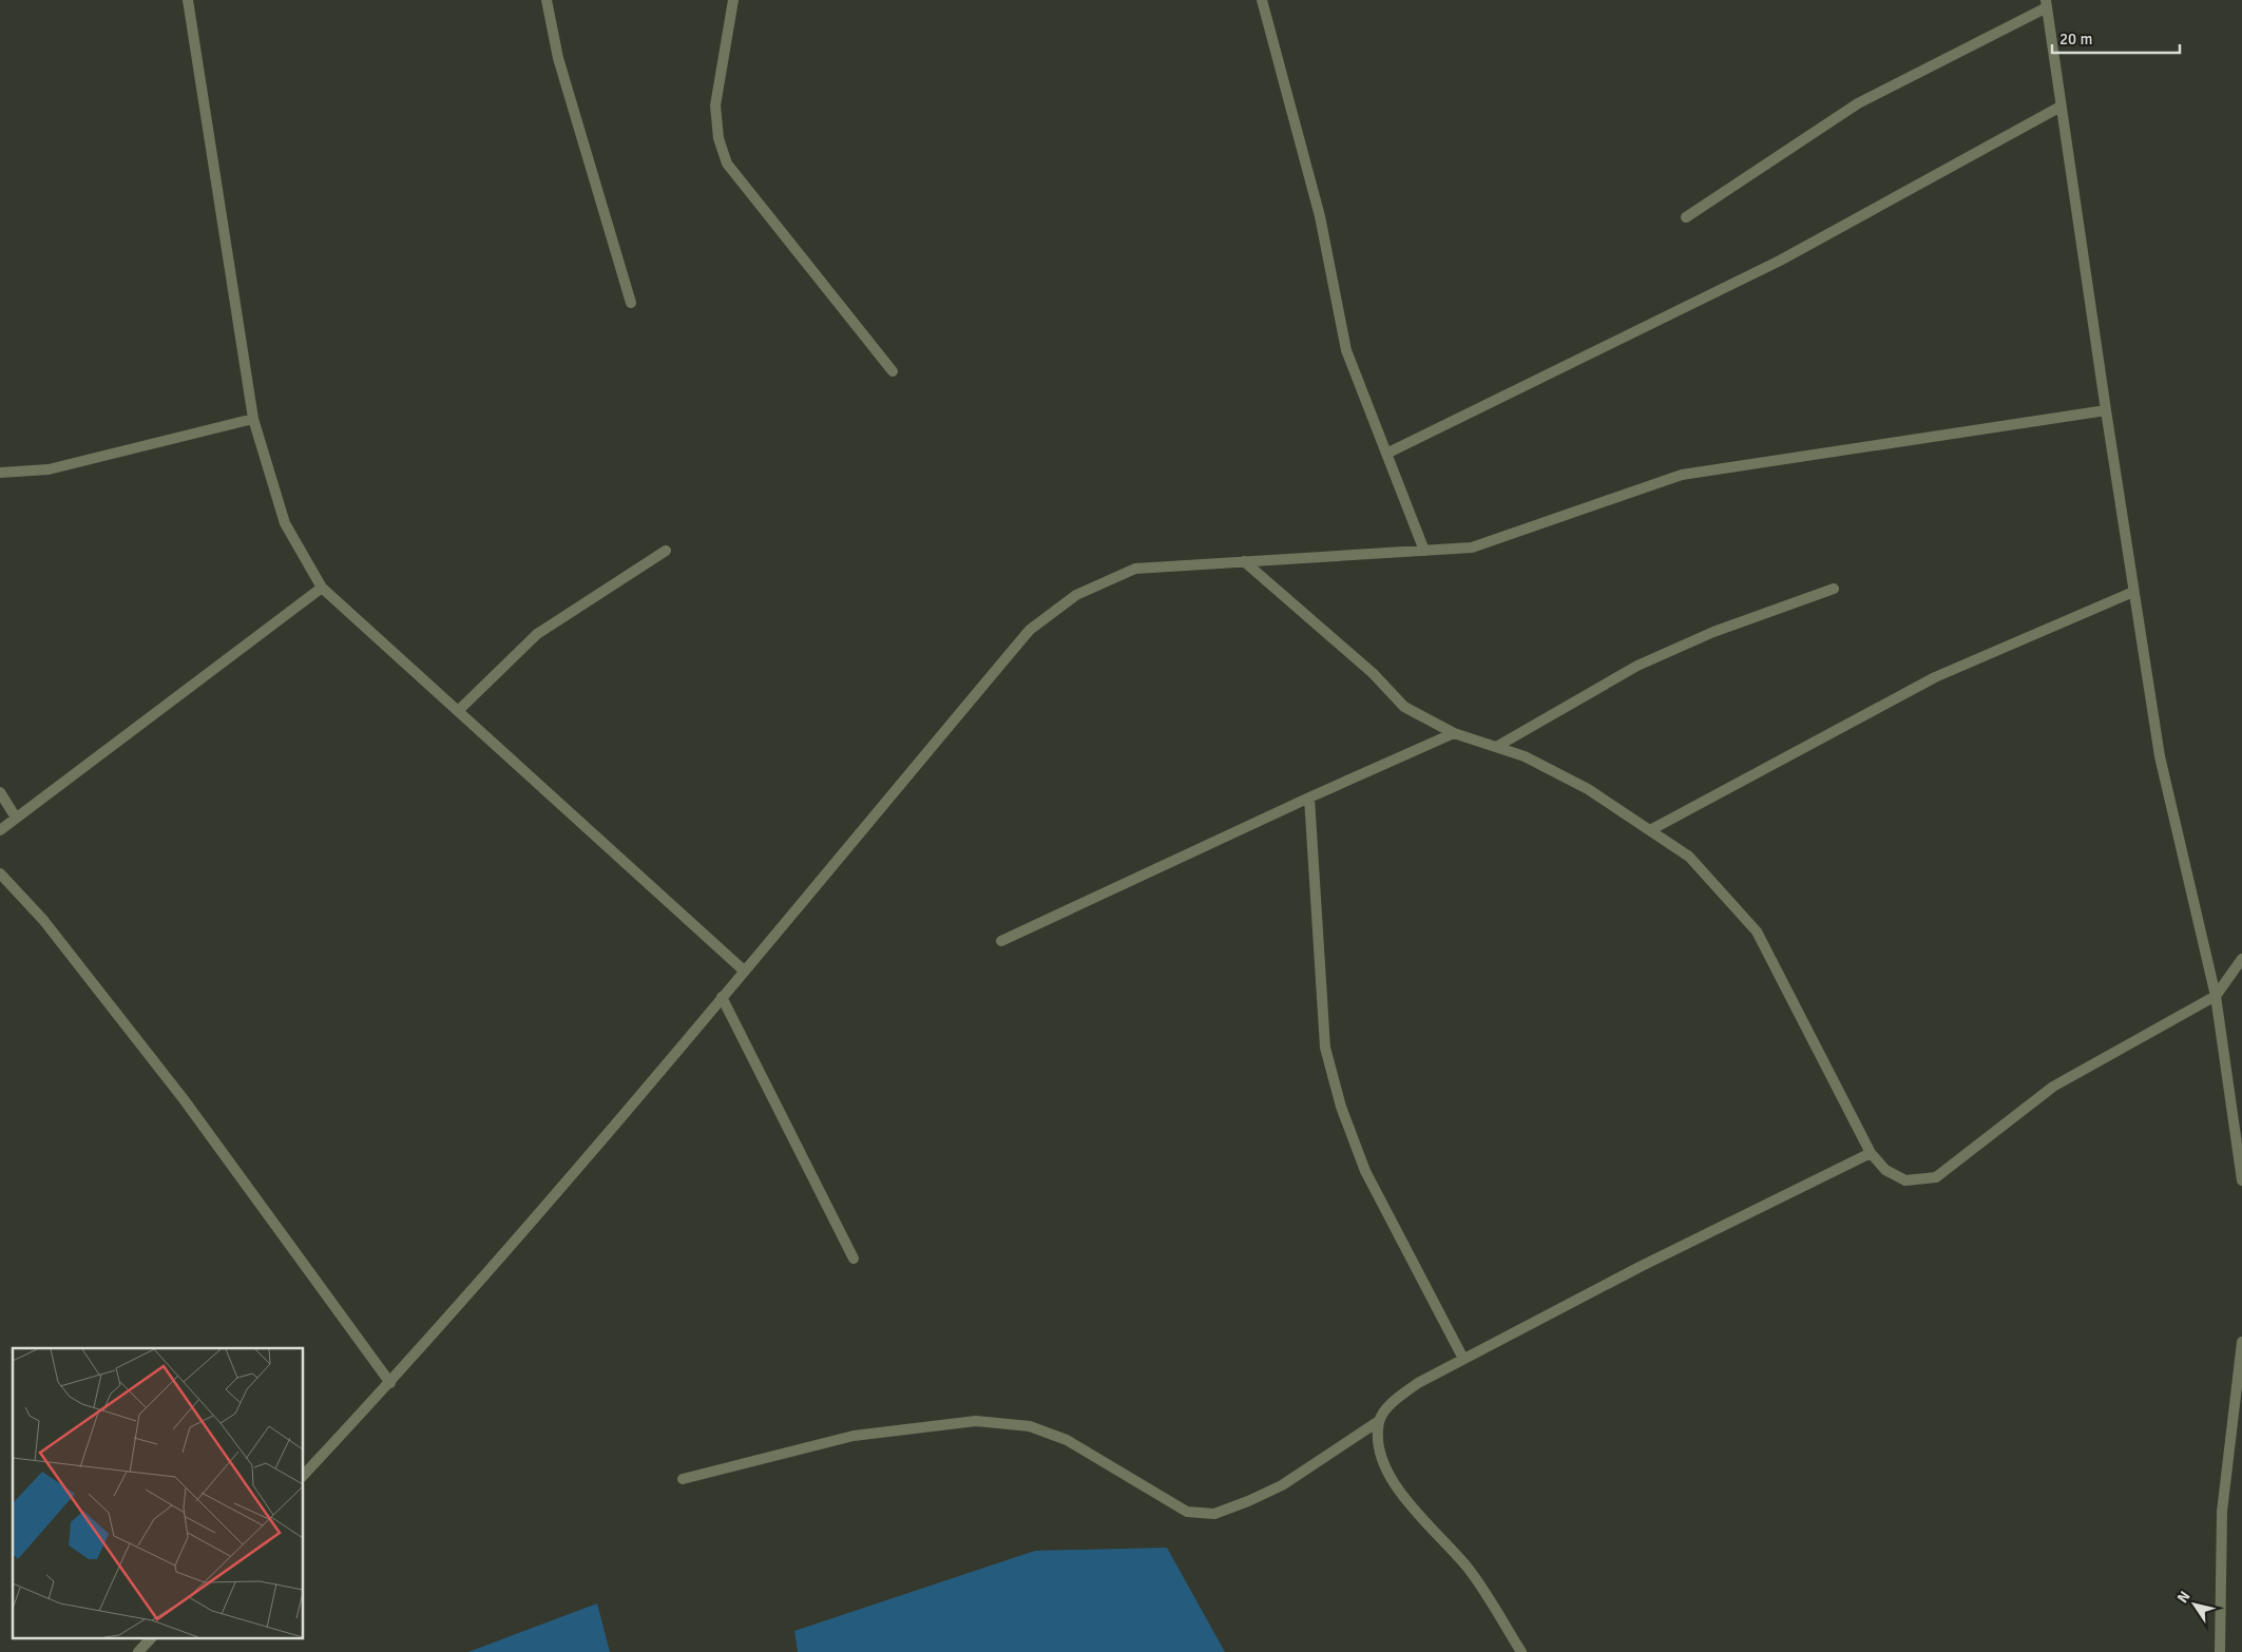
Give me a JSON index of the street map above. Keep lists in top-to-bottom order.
{
  "scale_bar": "20 m",
  "north": "top left"
}
